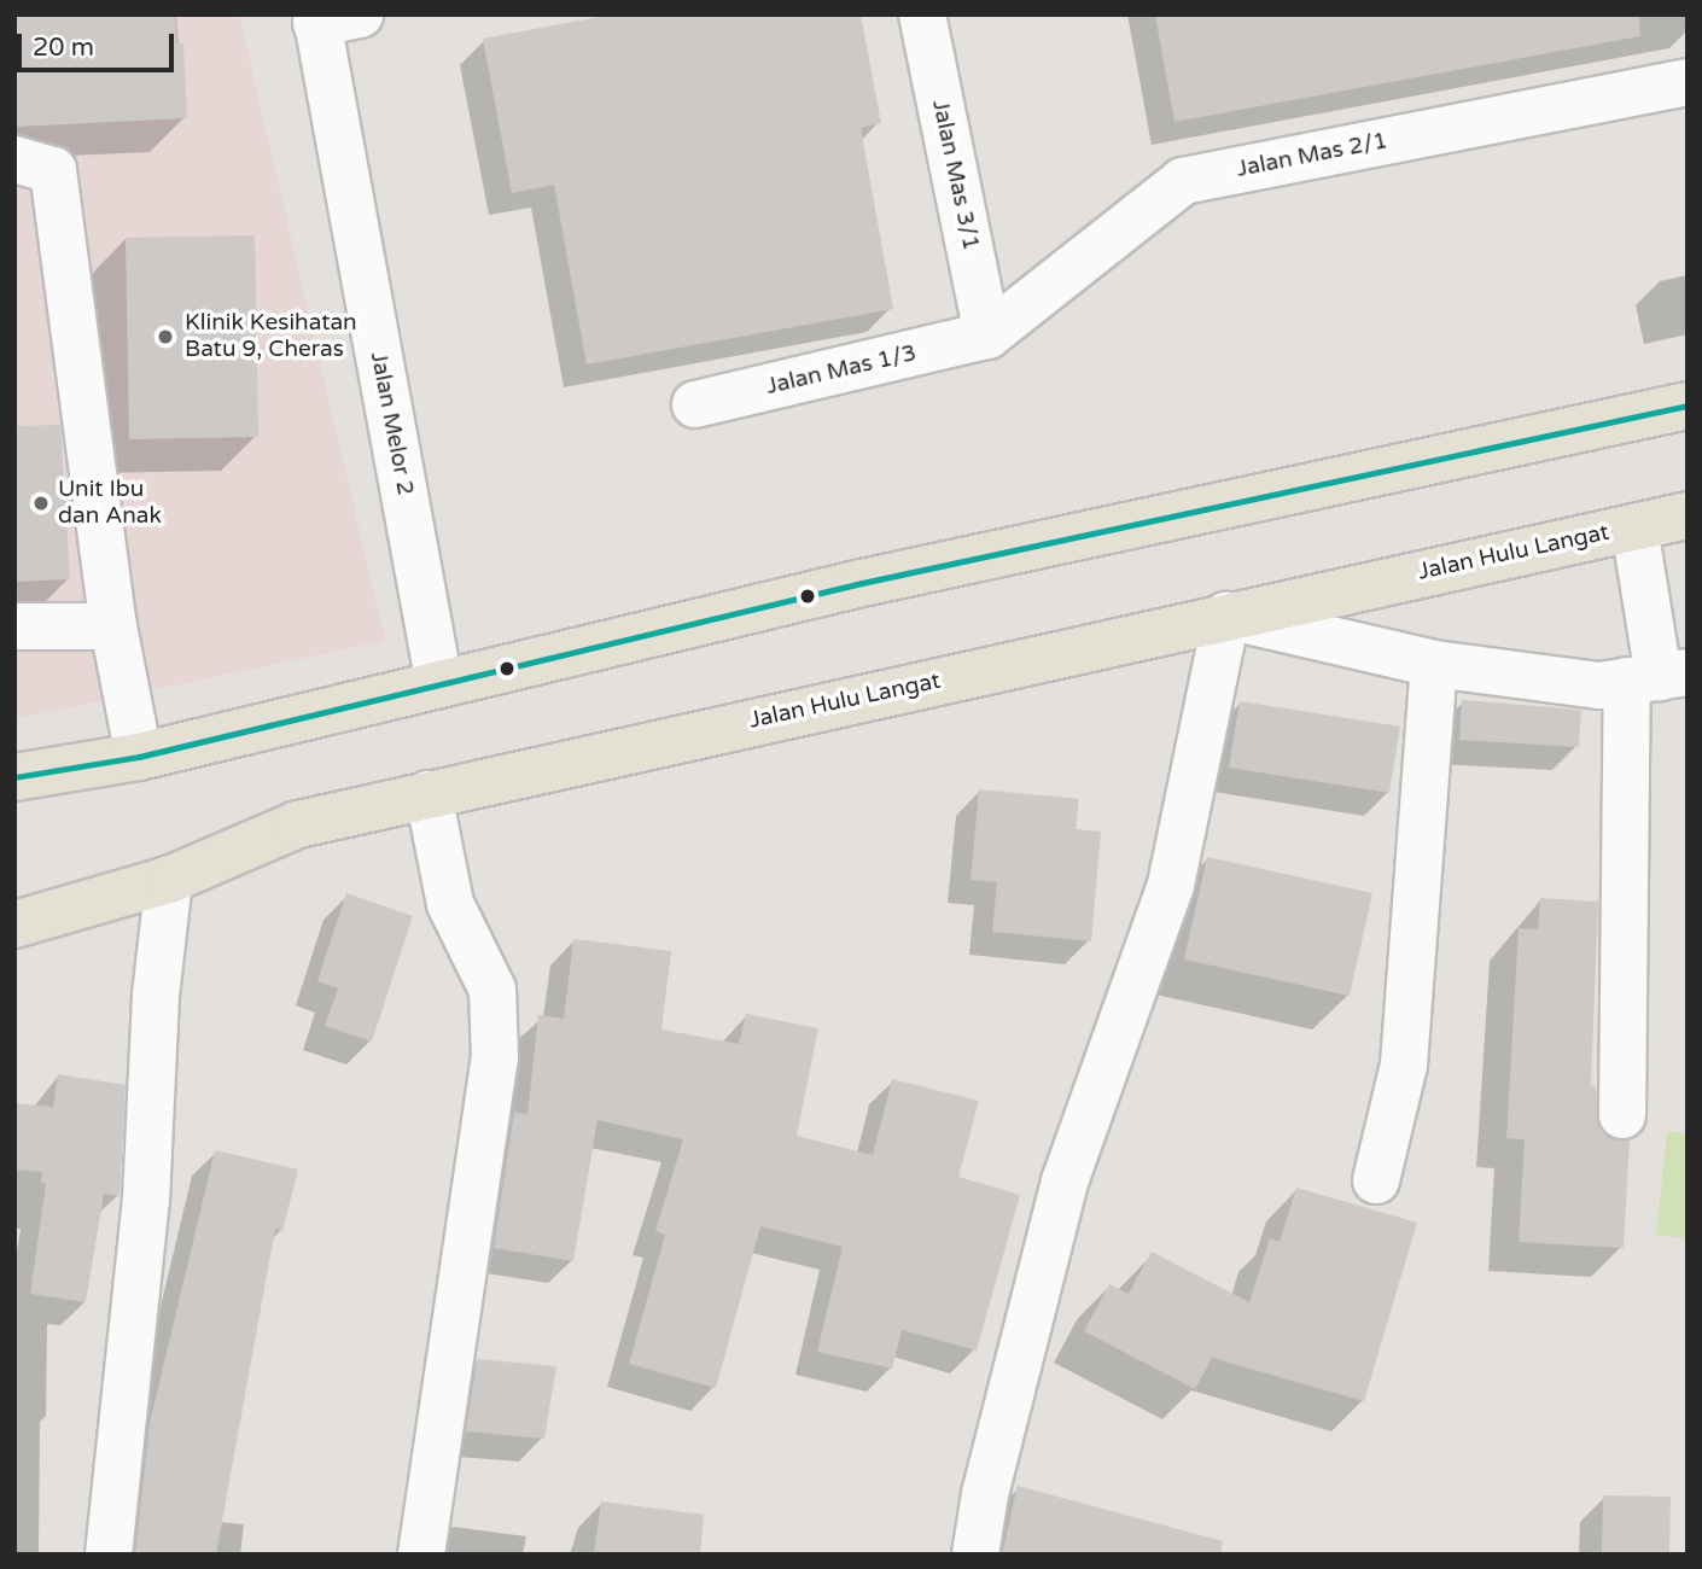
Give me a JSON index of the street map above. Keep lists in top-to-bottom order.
{
  "streets": {
    "main road": ["Jalan Hulu Langat"],
    "street": [
      "Jalan Mas 2/1",
      "Jalan Mas 3/1",
      "Jalan Mas 1/3",
      "Jalan Melor 2"
    ]
  },
  "crossings": [
    ["Jalan Mas 2/1", "Jalan Mas 3/1"],
    ["Jalan Mas 2/1", "Jalan Mas 1/3"],
    ["Jalan Mas 3/1", "Jalan Mas 1/3"]
  ],
  "places": ["Klinik Kesihatan Batu 9, Cheras", "Unit Ibu dan Anak"],
  "scale_bar": "20 m"
}
